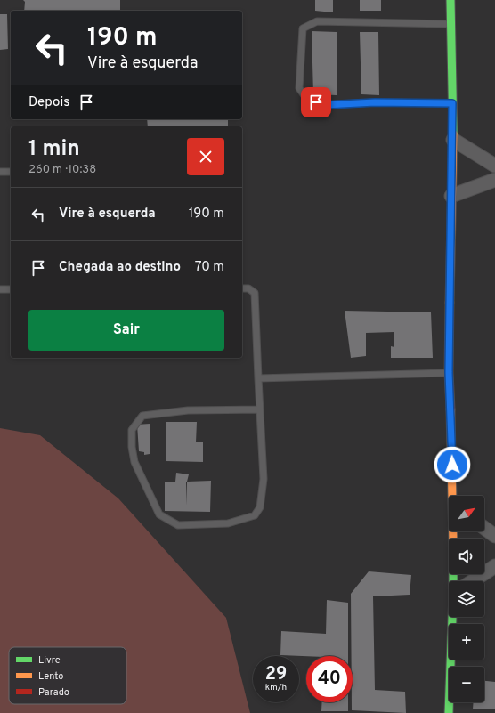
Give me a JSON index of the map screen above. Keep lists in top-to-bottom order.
{
  "legend": ["Livre", "Lento", "Parado"],
  "north": "top right",
  "page": {
    "turn": ["190 m", "Vire à esquerda"],
    "then": "Depois",
    "heading": ["1 min", "260 m · 10:38"],
    "list": [
      {
        "name": "Vire à esquerda",
        "value": "190 m"
      },
      {
        "name": "Chegada ao destino",
        "value": "70 m"
      }
    ],
    "buttons": "Sair",
    "map_buttons": ["+", "−"],
    "speed": "29 km/h",
    "limit": "40"
  }
}
